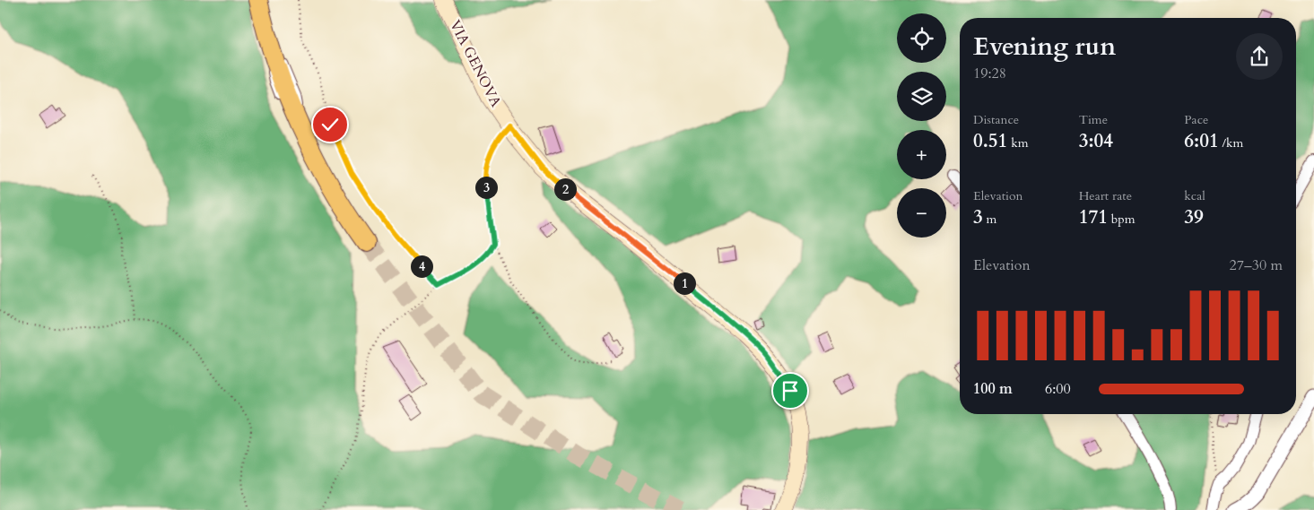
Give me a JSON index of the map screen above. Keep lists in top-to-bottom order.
{
  "streets": {
    "main road": ["VIA GENOVA"]
  },
  "page": {
    "map_buttons": ["+", "−"],
    "heading": ["Evening run", "19:28"],
    "stats": [
      ["Distance", "0.51 km"],
      ["Time", "3:04"],
      ["Pace", "6:01 /km"],
      ["Elevation", "3 m"],
      ["Heart rate", "171 bpm"],
      ["kcal", "39"]
    ],
    "pins": [
      "3",
      "2",
      "4",
      "1"
    ],
    "chart": ["Elevation", "27–30 m"],
    "list": [
      {
        "name": "100 m",
        "note": "6:00"
      }
    ]
  }
}
